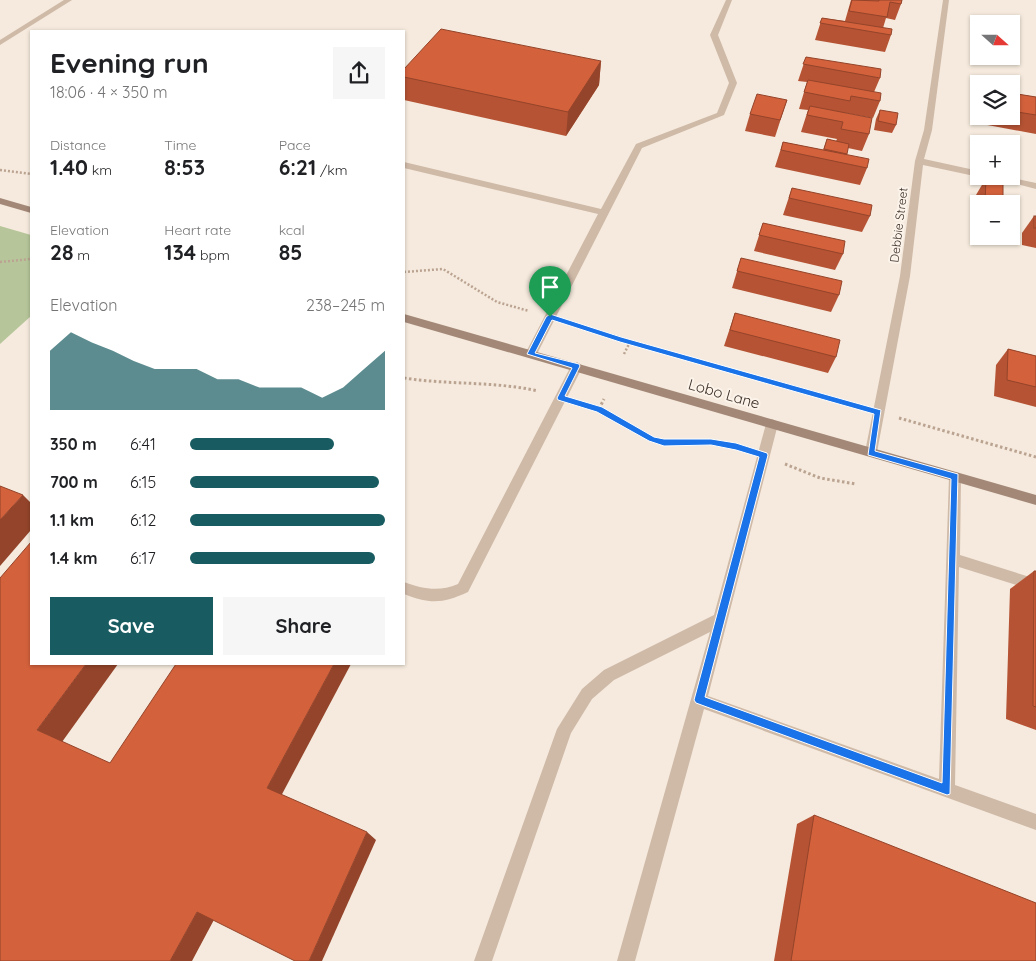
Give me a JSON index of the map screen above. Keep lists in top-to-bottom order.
{
  "streets": {
    "street": ["Debbie Street", "Lobo Lane"]
  },
  "crossings": [
    ["Debbie Street", "Lobo Lane"]
  ],
  "north": "right",
  "page": {
    "map_buttons": ["+", "−"],
    "heading": ["Evening run", "18:06 · 4 × 350 m"],
    "stats": [
      ["Distance", "1.40 km"],
      ["Time", "8:53"],
      ["Pace", "6:21 /km"],
      ["Elevation", "28 m"],
      ["Heart rate", "134 bpm"],
      ["kcal", "85"]
    ],
    "chart": ["Elevation", "238–245 m"],
    "list": [
      {
        "name": "350 m",
        "note": "6:41"
      },
      {
        "name": "700 m",
        "note": "6:15"
      },
      {
        "name": "1.1 km",
        "note": "6:12"
      },
      {
        "name": "1.4 km",
        "note": "6:17"
      }
    ],
    "buttons": ["Save", "Share"]
  }
}
